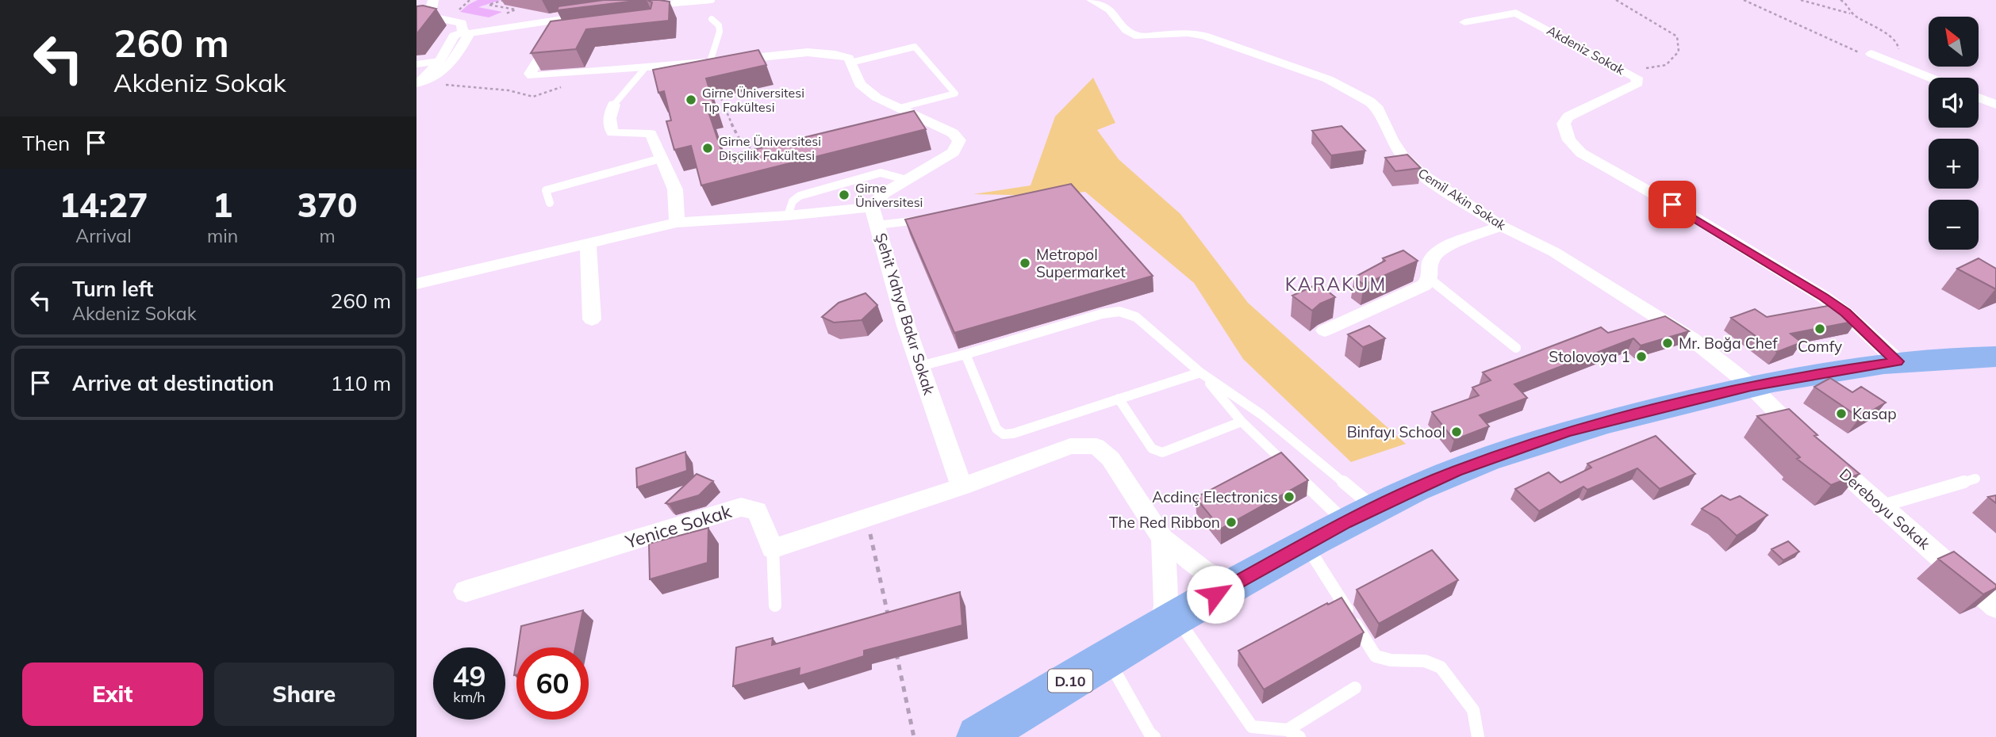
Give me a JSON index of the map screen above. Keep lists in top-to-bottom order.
{
  "streets": {
    "main road": ["D.10"],
    "street": [
      "Akdeniz Sokak",
      "Cemil Akin Sokak",
      "Şehit Yahya Bakır Sokak",
      "Dereboyu Sokak",
      "Yenice Sokak"
    ]
  },
  "crossings": [
    ["Akdeniz Sokak", "D.10"],
    ["Cemil Akin Sokak", "Dereboyu Sokak"],
    ["Cemil Akin Sokak", "D.10"],
    ["Dereboyu Sokak", "D.10"]
  ],
  "districts": ["KARAKUM"],
  "places": [
    "Girne Üniversitesi Tıp Fakültesi",
    "Girne Üniversitesi Dişçilik Fakültesi",
    "Girne Üniversitesi",
    "Metropol Supermarket",
    "Comfy",
    "Mr. Boğa Chef",
    "Stolovoya 1",
    "Kasap",
    "Binfayı School",
    "Acdinç Electronics",
    "The Red Ribbon"
  ],
  "north": "top left",
  "page": {
    "turn": ["260 m", "Akdeniz Sokak"],
    "map_buttons": ["+", "−"],
    "then": "Then",
    "eta": [
      "14:27",
      "Arrival",
      "1",
      "min",
      "370",
      "m"
    ],
    "list": [
      {
        "name": "Turn left",
        "note": "Akdeniz Sokak",
        "value": "260 m"
      },
      {
        "name": "Arrive at destination",
        "value": "110 m"
      }
    ],
    "speed": "49 km/h",
    "limit": "60",
    "buttons": ["Exit", "Share"]
  }
}
